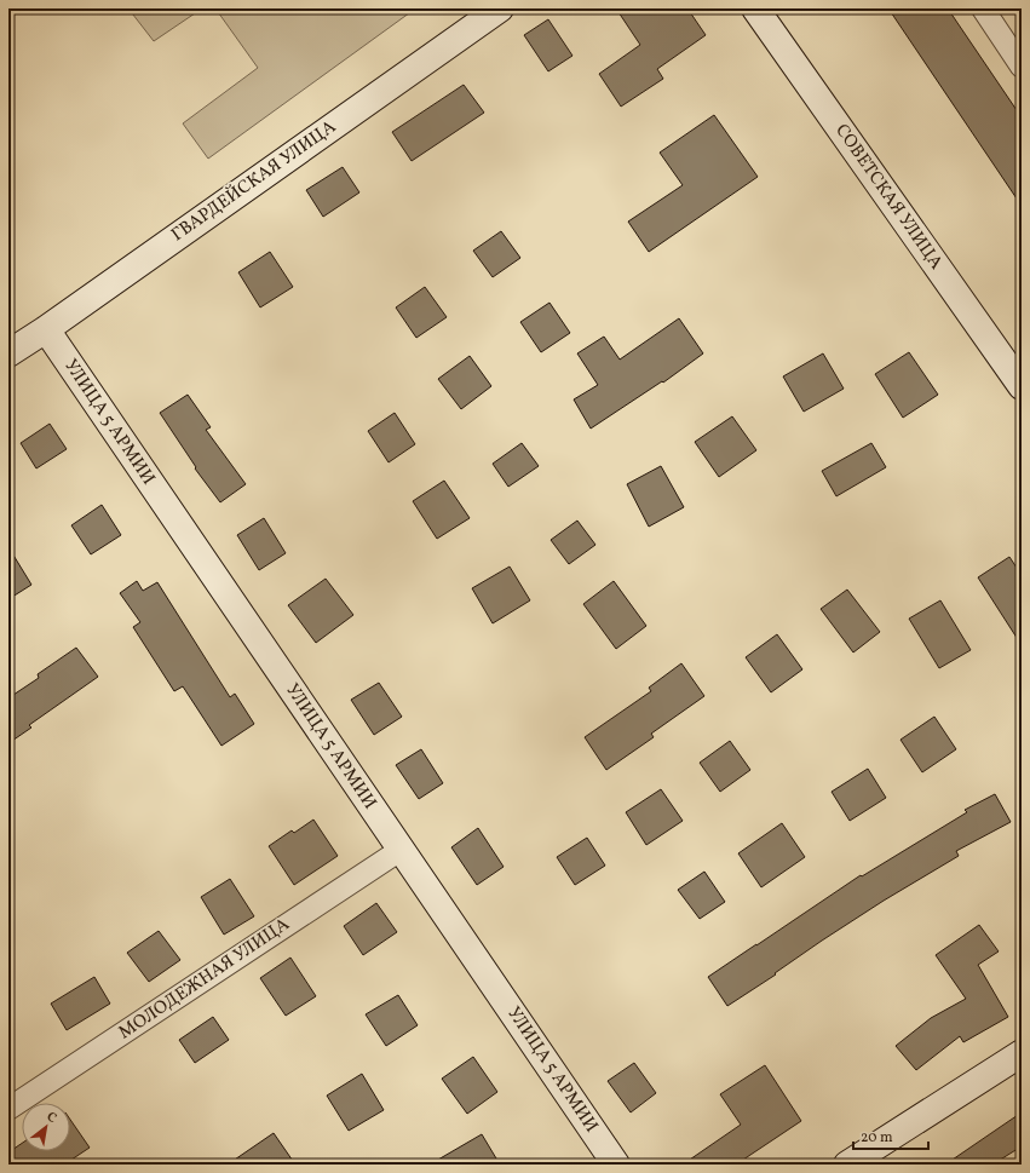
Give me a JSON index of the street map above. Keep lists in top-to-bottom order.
{
  "streets": {
    "main road": ["ГВАРДЕЙСКАЯ УЛИЦА", "СОВЕТСКАЯ УЛИЦА", "УЛИЦА 5 АРМИИ"],
    "street": ["МОЛОДЕЖНАЯ УЛИЦА"]
  },
  "crossings": [
    ["ГВАРДЕЙСКАЯ УЛИЦА", "УЛИЦА 5 АРМИИ"],
    ["УЛИЦА 5 АРМИИ", "МОЛОДЕЖНАЯ УЛИЦА"]
  ],
  "scale_bar": "20 m",
  "north": "top right"
}
